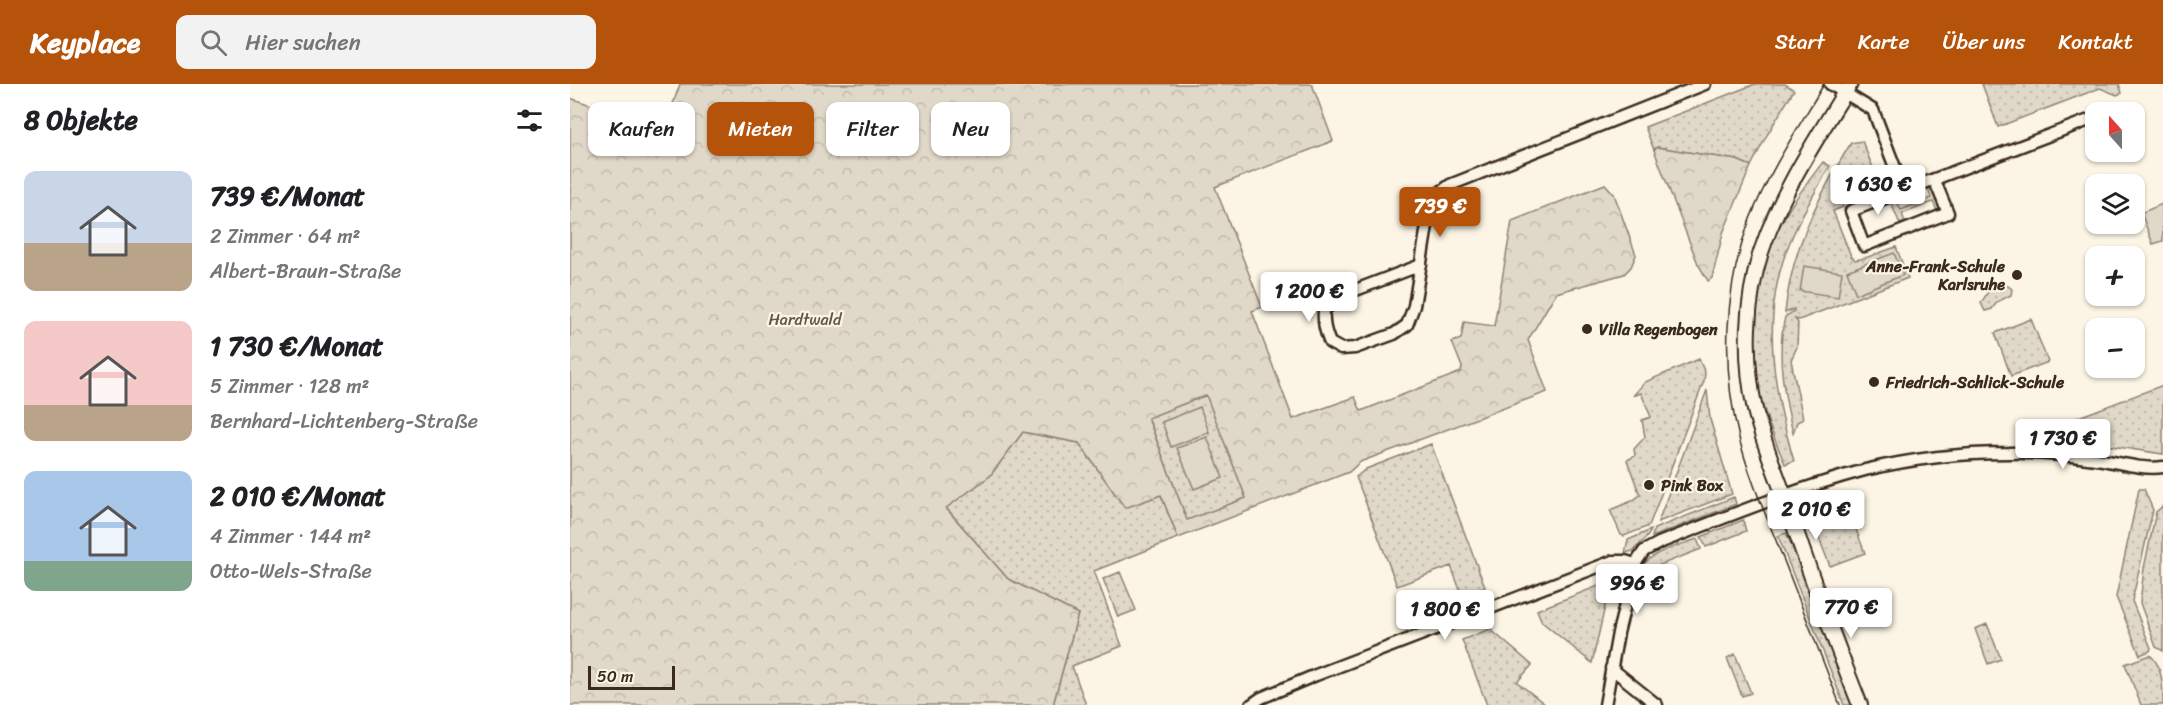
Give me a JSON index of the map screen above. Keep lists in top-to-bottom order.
{
  "parks": ["Hardtwald"],
  "places": [
    "Anne-Frank-Schule Karlsruhe",
    "Villa Regenbogen",
    "Friedrich-Schlick-Schule",
    "Pink Box"
  ],
  "scale_bar": "50 m",
  "north": "top",
  "page": {
    "header": "Keyplace",
    "search": "Hier suchen",
    "nav": [
      "Start",
      "Karte",
      "Über uns",
      "Kontakt"
    ],
    "heading": "8 Objekte",
    "map_buttons": ["+", "−"],
    "chip": [
      "Kaufen",
      "Mieten",
      "Filter",
      "Neu"
    ],
    "list": [
      {
        "name": "739 €/Monat",
        "note": "2 Zimmer · 64 m² · Albert-Braun-Straße"
      },
      {
        "name": "1 730 €/Monat",
        "note": "5 Zimmer · 128 m² · Bernhard-Lichtenberg-Straße"
      },
      {
        "name": "2 010 €/Monat",
        "note": "4 Zimmer · 144 m² · Otto-Wels-Straße"
      }
    ],
    "price": [
      "1 630 €",
      "739 €",
      "1 200 €",
      "1 730 €",
      "2 010 €",
      "996 €",
      "770 €",
      "1 800 €"
    ],
    "scale": "50 m"
  }
}
